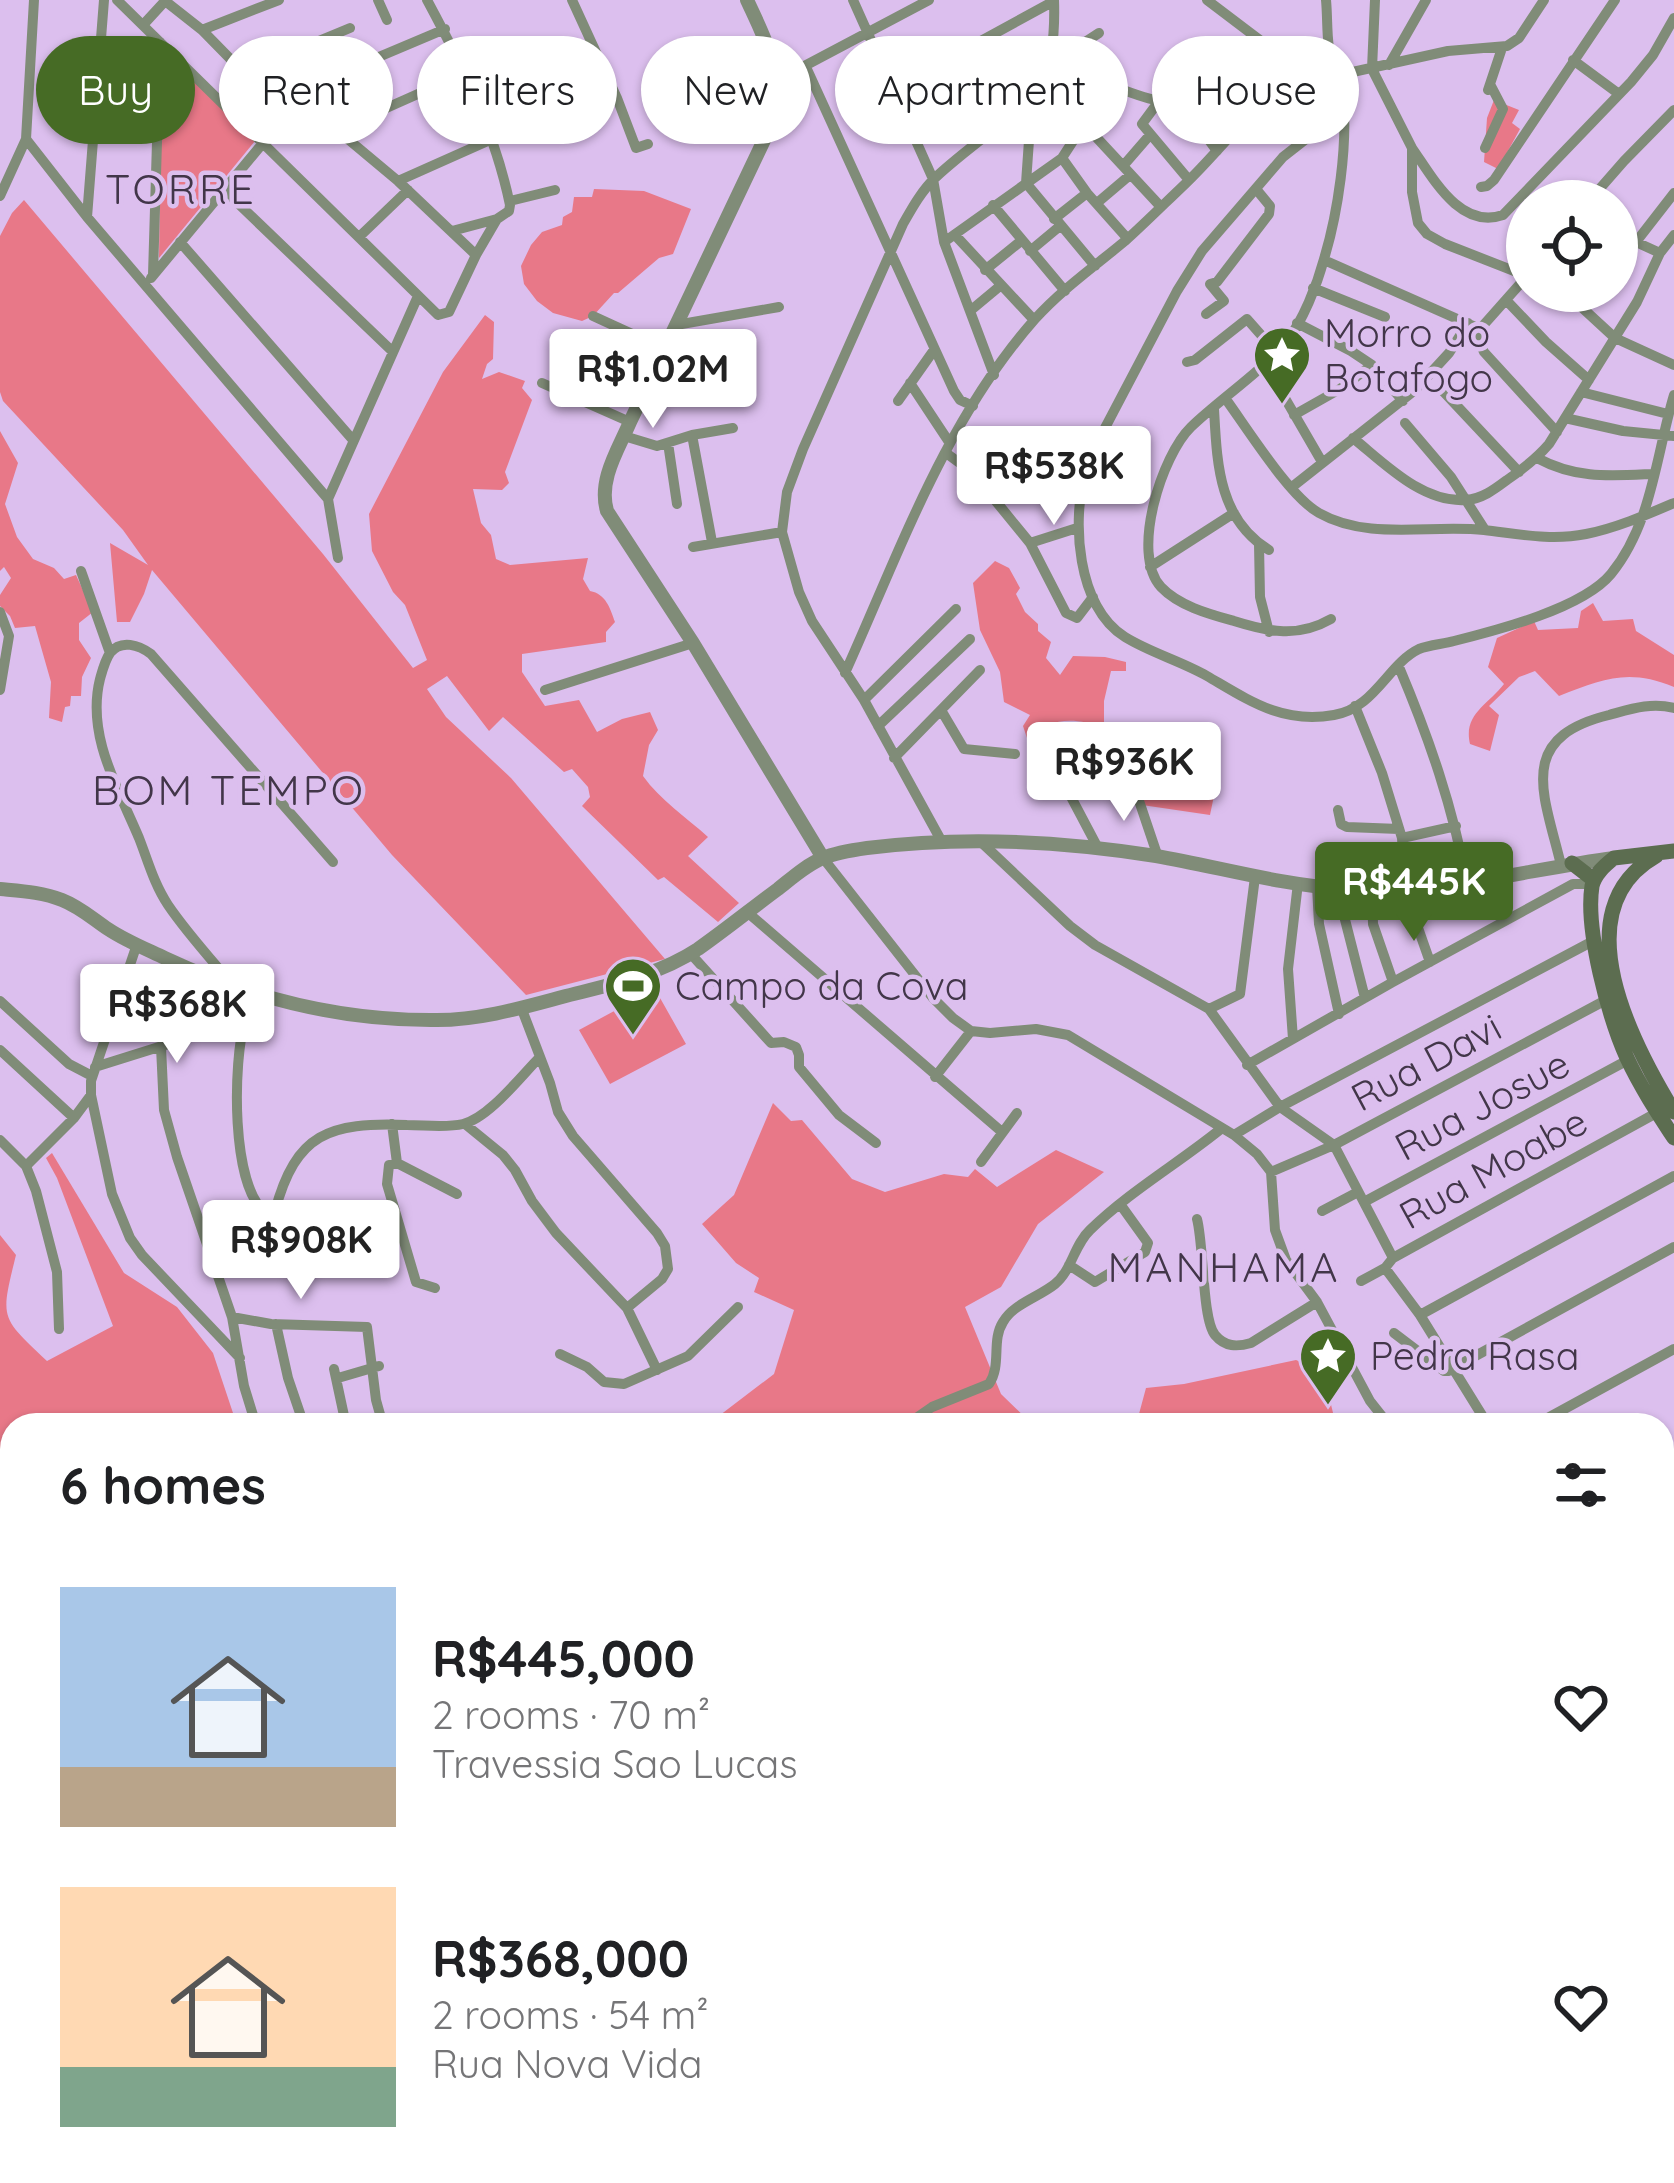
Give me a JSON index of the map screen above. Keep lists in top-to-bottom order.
{
  "streets": {
    "street": ["Rua Davi", "Rua Josue", "Rua Moabe"]
  },
  "districts": ["TORRE", "BOM TEMPO", "MANHAMA"],
  "places": {
    "place": ["Morro do Botafogo", "Pedra Rasa"],
    "sports": ["Campo da Cova"]
  },
  "page": {
    "chip": [
      "Buy",
      "Rent",
      "Filters",
      "New",
      "Apartment",
      "House"
    ],
    "price": [
      "R$1.02M",
      "R$538K",
      "R$936K",
      "R$445K",
      "R$368K",
      "R$908K"
    ],
    "heading": "6 homes",
    "list": [
      {
        "name": "R$445,000",
        "note": "2 rooms · 70 m² · Travessia Sao Lucas"
      },
      {
        "name": "R$368,000",
        "note": "2 rooms · 54 m² · Rua Nova Vida"
      }
    ]
  }
}
